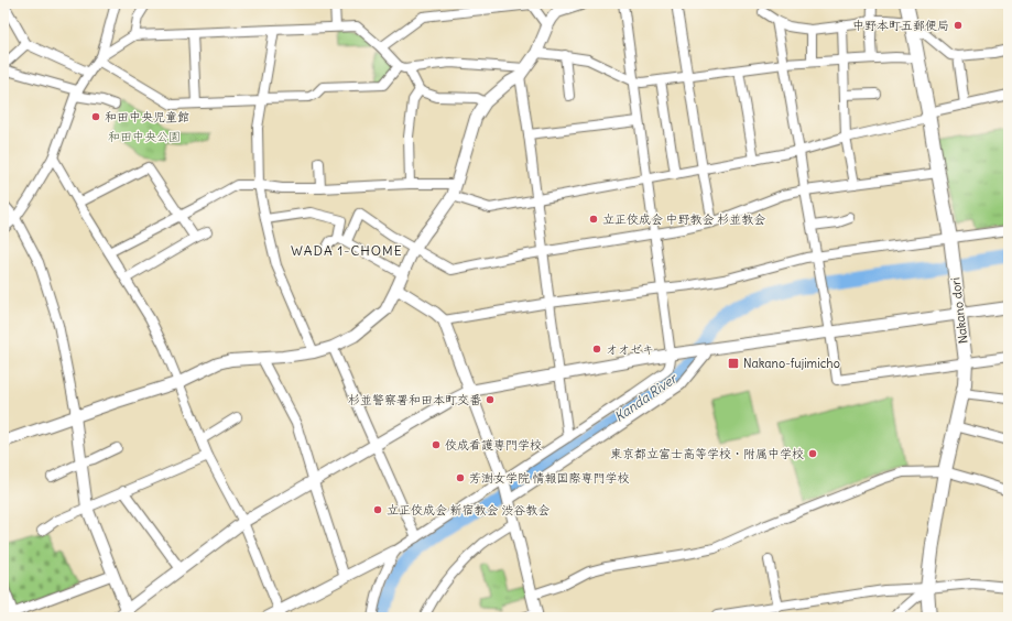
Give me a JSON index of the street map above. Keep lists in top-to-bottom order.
{
  "streets": {
    "main road": ["Nakano dori"]
  },
  "districts": ["WADA 1-CHOME"],
  "water": ["Kanda River"],
  "parks": ["和田中央公園"],
  "places": {
    "other": [
      "中野本町五郵便局",
      "和田中央児童館",
      "立正佼成会 中野教会 杉並教会",
      "オオゼキ",
      "杉並警察署和田本町交番",
      "佼成看護専門学校",
      "東京都立富士高等学校・附属中学校",
      "芳澍女学院 情報国際専門学校",
      "立正佼成会 新宿教会 渋谷教会"
    ],
    "transit": ["Nakano-fujimicho"]
  }
}
